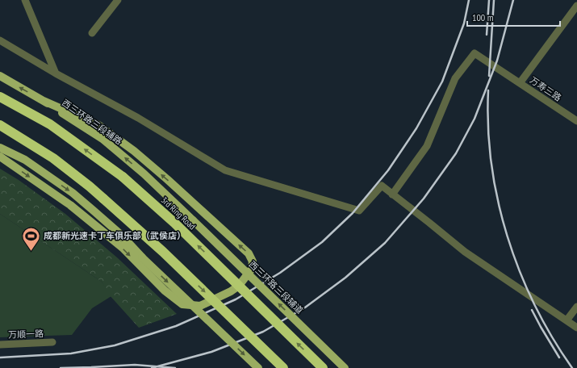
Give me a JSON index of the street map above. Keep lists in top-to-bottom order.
{
  "streets": {
    "highway": ["3rd Ring Road"],
    "main road": ["西三环路三段辅路", "西三环路三段辅道"],
    "street": ["万寿三路", "万顺一路"]
  },
  "crossings": [
    ["西三环路三段辅路", "西三环路三段辅道"]
  ],
  "places": {
    "sports": ["成都新光速卡丁车俱乐部（武侯店）"]
  },
  "scale_bar": "100 m"
}
